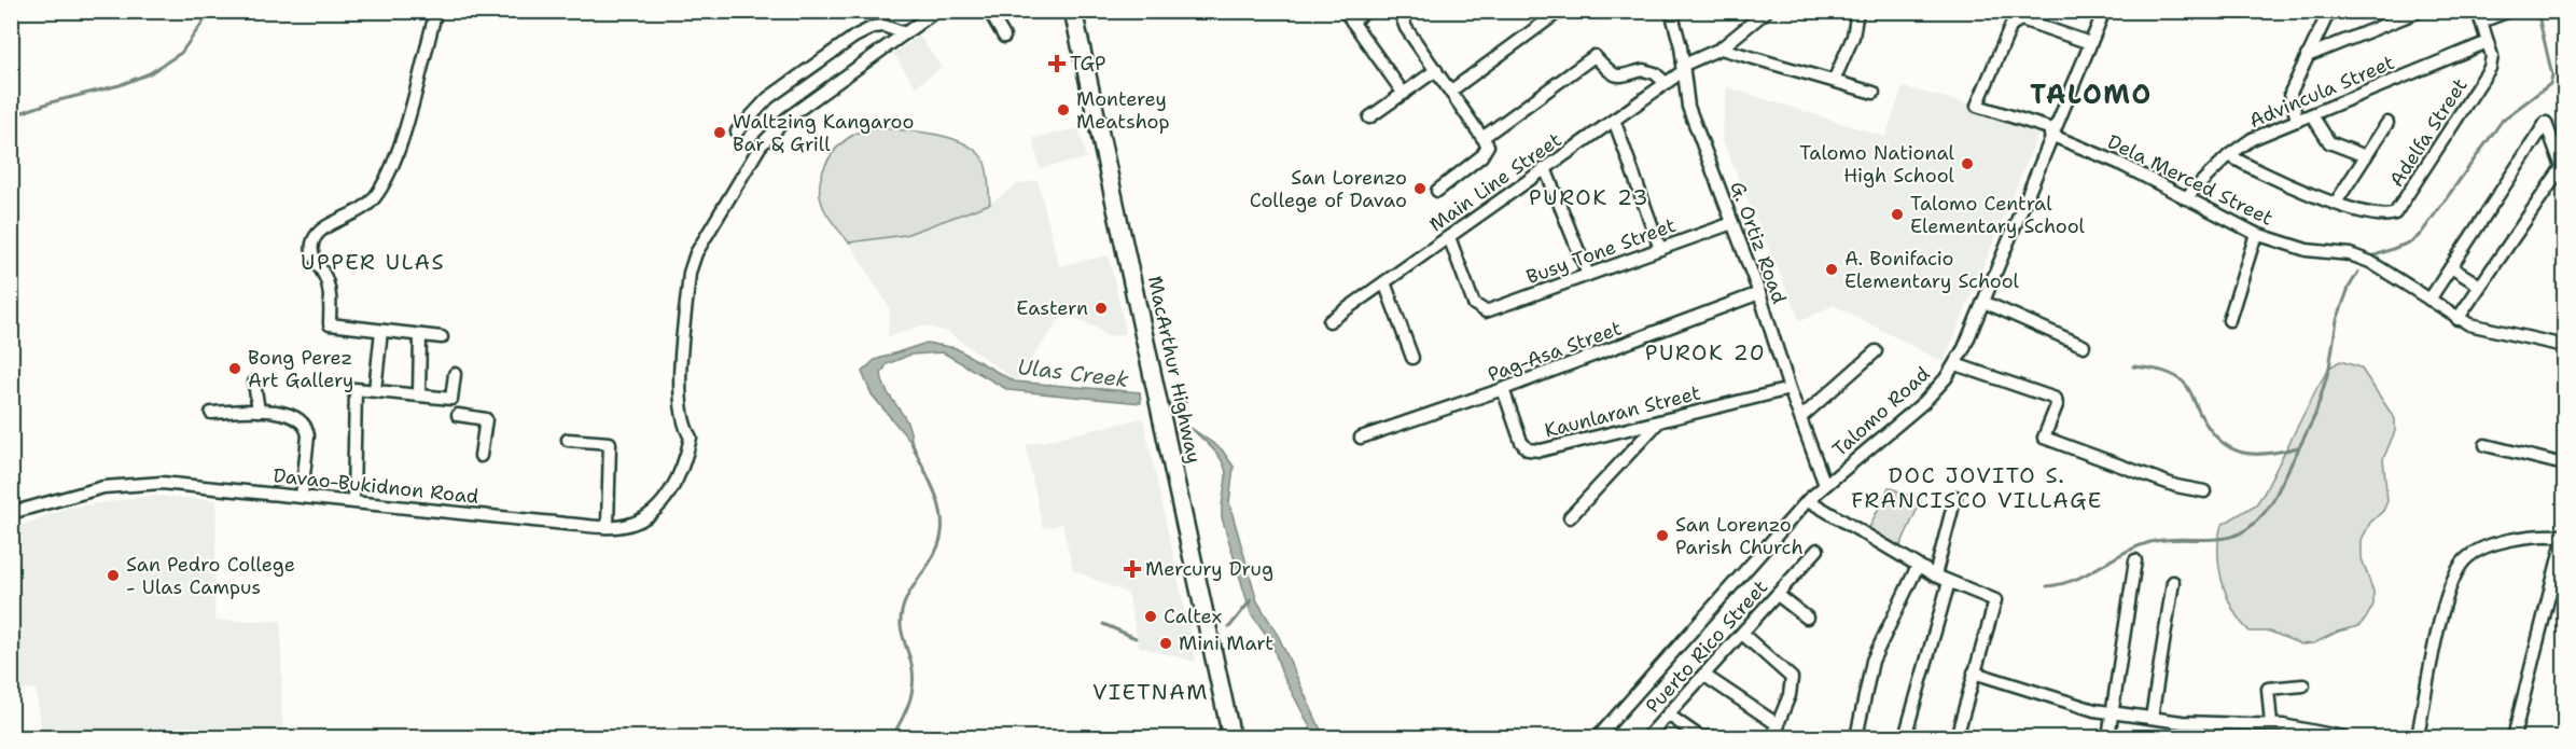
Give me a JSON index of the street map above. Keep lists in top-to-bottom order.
{
  "streets": {
    "highway": ["MacArthur Highway"],
    "street": [
      "Advincula Street",
      "Adelfa Street",
      "Dela Merced Street",
      "Main Line Street",
      "G. Ortiz Road",
      "Busy Tone Street",
      "Pag-Asa Street",
      "Kaunlaran Street",
      "Talomo Road",
      "Davao-Bukidnon Road",
      "Puerto Rico Street"
    ]
  },
  "crossings": [
    ["Advincula Street", "Adelfa Street"],
    ["Advincula Street", "Dela Merced Street"],
    ["Dela Merced Street", "Talomo Road"],
    ["Main Line Street", "G. Ortiz Road"],
    ["Main Line Street", "Busy Tone Street"],
    ["G. Ortiz Road", "Busy Tone Street"],
    ["G. Ortiz Road", "Pag-Asa Street"],
    ["G. Ortiz Road", "Kaunlaran Street"],
    ["G. Ortiz Road", "Talomo Road"],
    ["Pag-Asa Street", "Kaunlaran Street"]
  ],
  "districts": [
    "TALOMO",
    "PUROK 23",
    "UPPER ULAS",
    "PUROK 20",
    "DOC JOVITO S. FRANCISCO VILLAGE",
    "VIETNAM"
  ],
  "water": ["Ulas Creek"],
  "places": {
    "health": ["TGP", "Mercury Drug"],
    "other": [
      "Monterey Meatshop",
      "Waltzing Kangaroo Bar & Grill",
      "Talomo National High School",
      "San Lorenzo College of Davao",
      "Talomo Central Elementary School",
      "A. Bonifacio Elementary School",
      "Eastern",
      "Bong Perez Art Gallery",
      "San Lorenzo Parish Church",
      "San Pedro College - Ulas Campus",
      "Caltex",
      "Mini Mart"
    ]
  }
}
